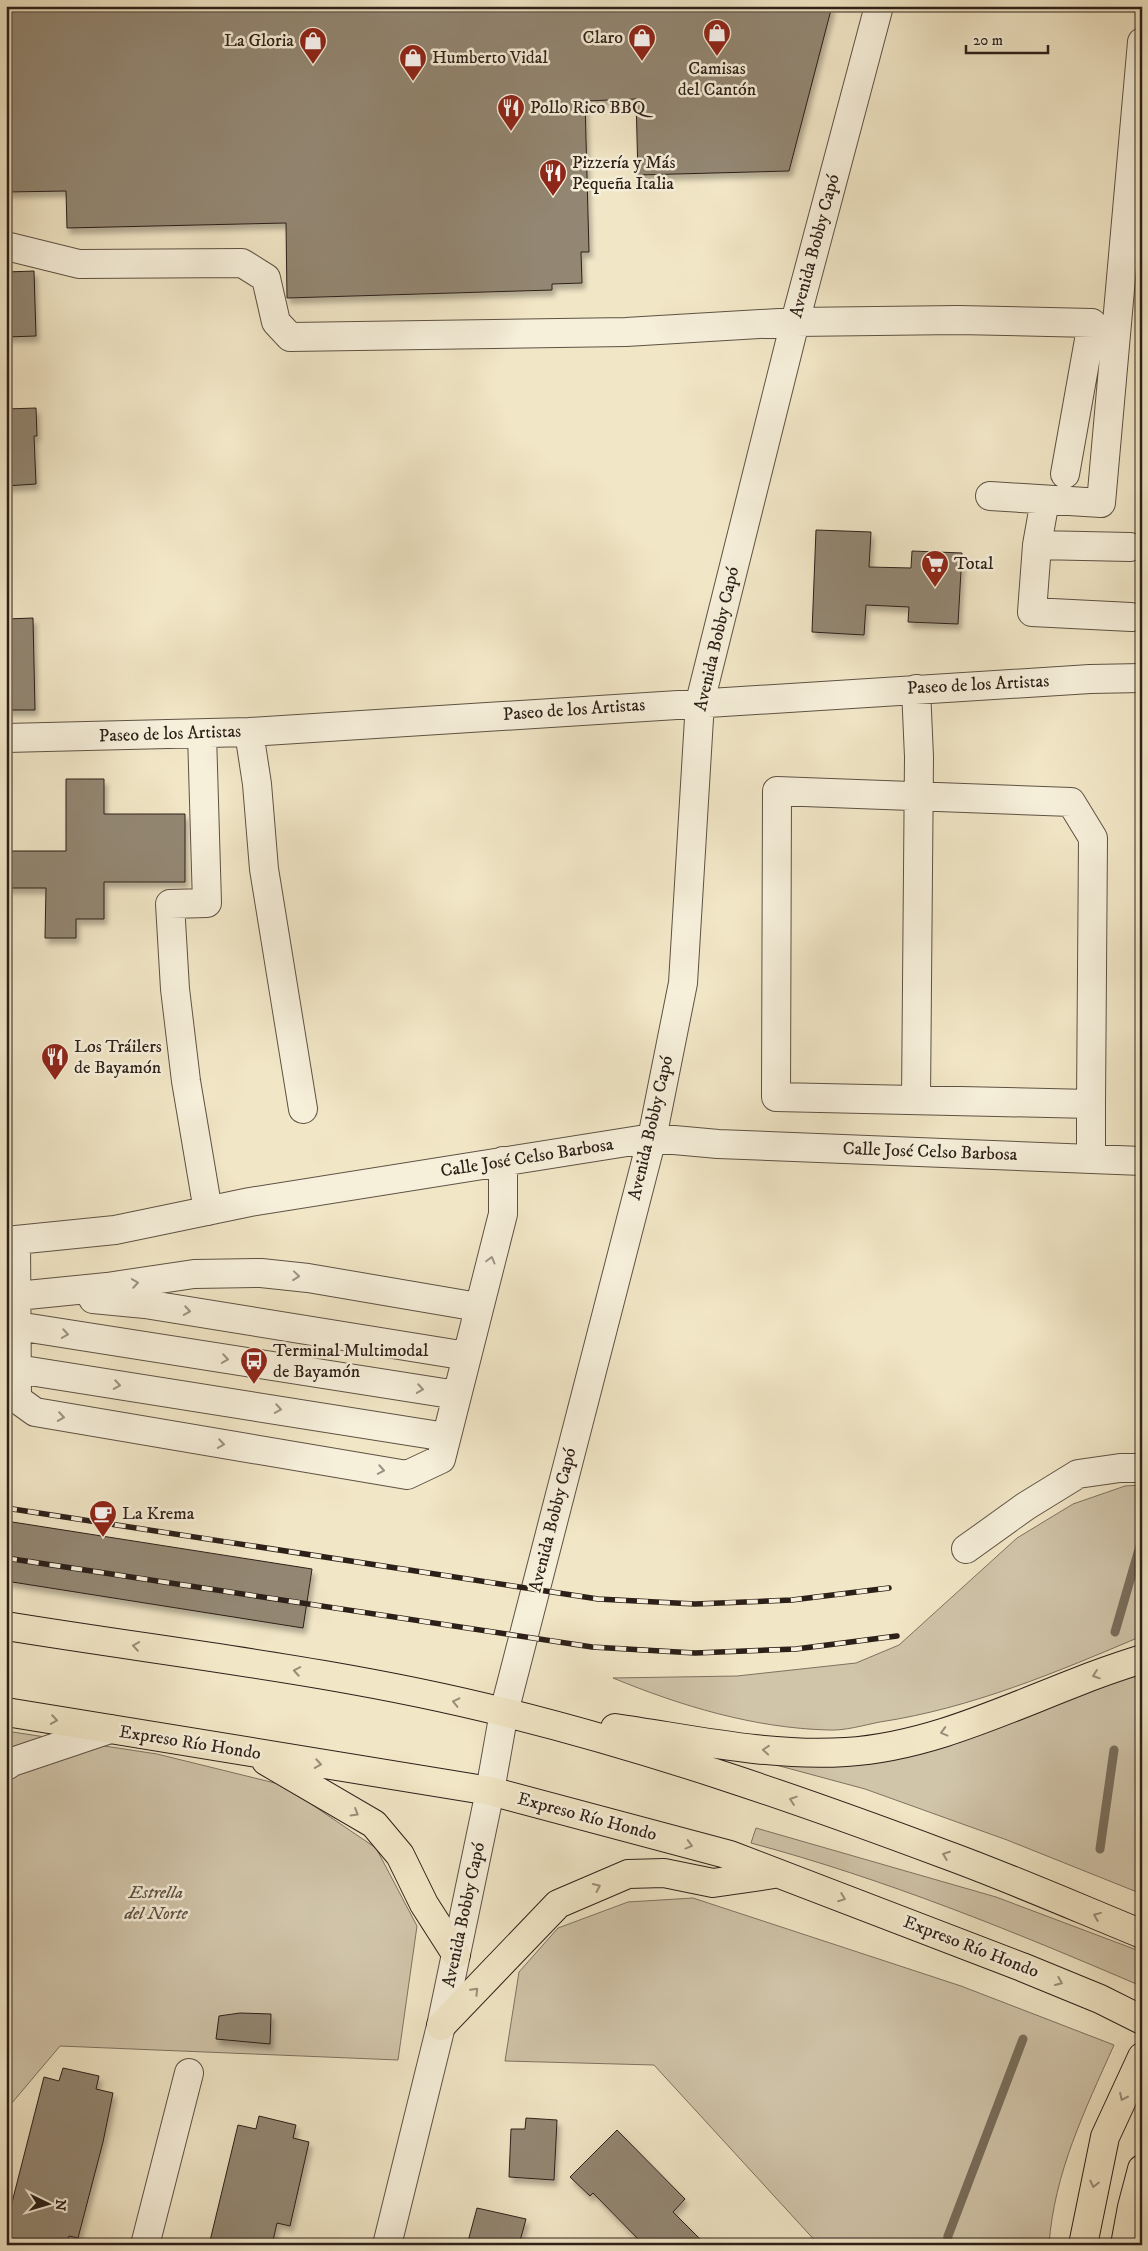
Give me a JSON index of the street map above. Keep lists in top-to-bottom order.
{
  "streets": {
    "highway": ["Expreso Río Hondo"],
    "street": ["Avenida Bobby Capó", "Paseo de los Artistas", "Calle José Celso Barbosa"]
  },
  "crossings": [
    ["Avenida Bobby Capó", "Paseo de los Artistas"],
    ["Avenida Bobby Capó", "Calle José Celso Barbosa"],
    ["Avenida Bobby Capó", "Expreso Río Hondo"]
  ],
  "parks": ["Estrella del Norte"],
  "places": {
    "shop": [
      "Camisas del Cantón",
      "Claro",
      "La Gloria",
      "Humberto Vidal"
    ],
    "restaurant": ["Pollo Rico BBQ", "Pizzería y Más Pequeña Italia", "Los Tráilers de Bayamón"],
    "supermarket": ["Total"],
    "bus stop": ["Terminal Multimodal de Bayamón"],
    "cafe": ["La Krema"]
  },
  "scale_bar": "20 m",
  "north": "right"
}
